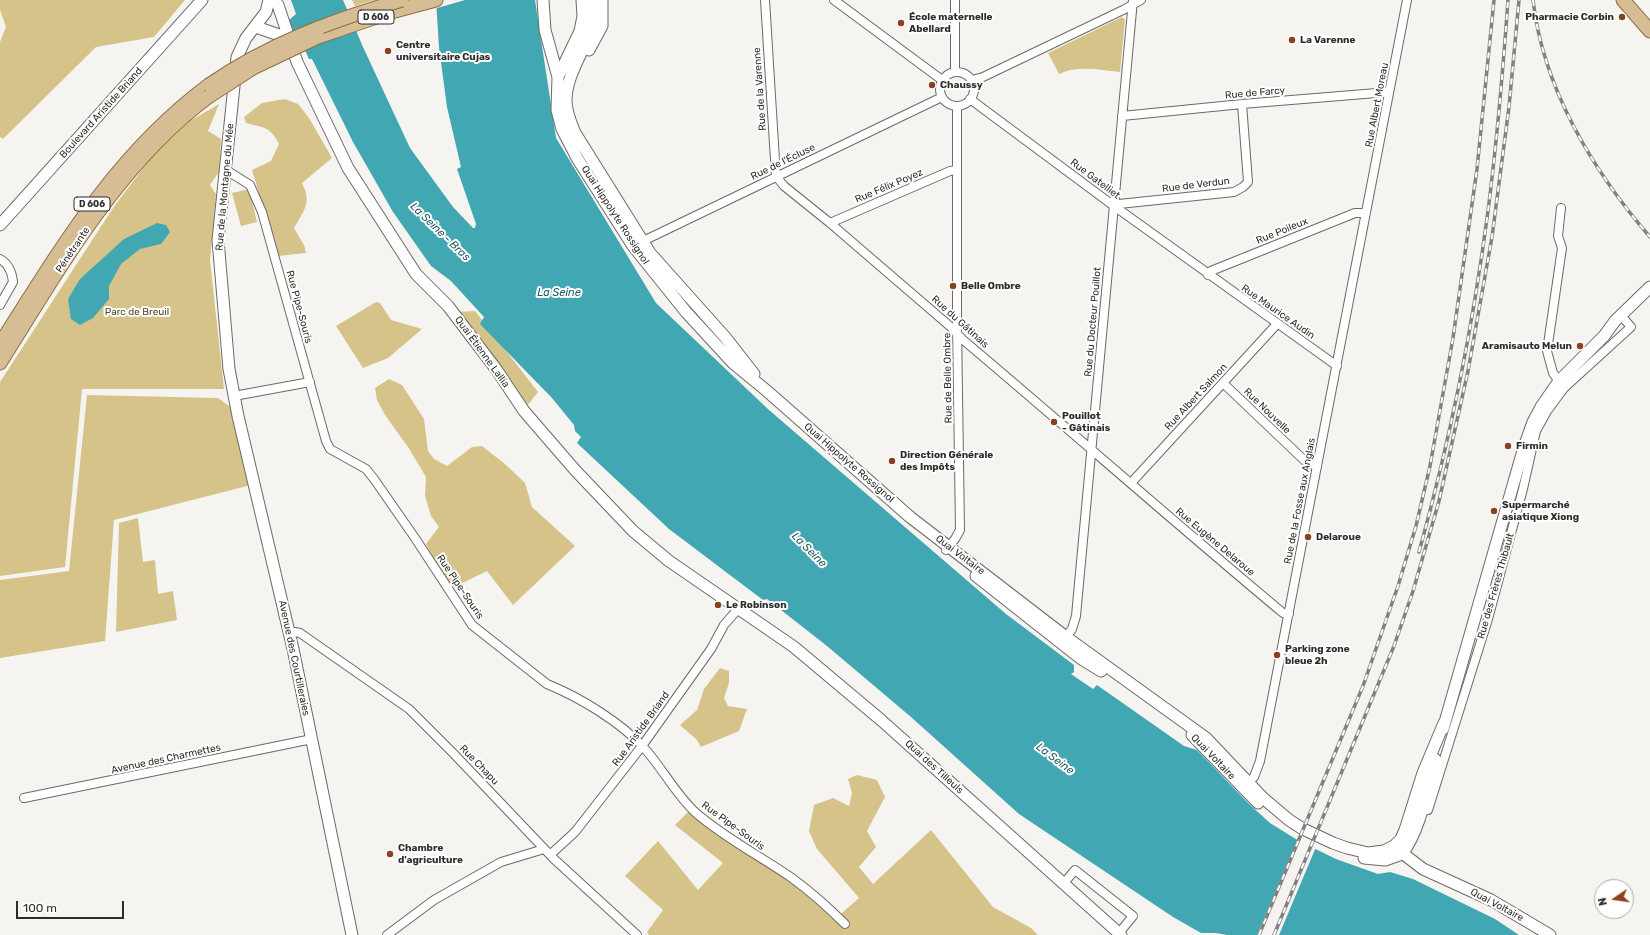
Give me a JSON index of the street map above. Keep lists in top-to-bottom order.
{
  "streets": {
    "main road": ["D 606", "Pénétrante"],
    "street": [
      "Rue de la Varenne",
      "Rue de Farcy",
      "Rue Albert Moreau",
      "Boulevard Aristide Briand",
      "Rue de l'Écluse",
      "Rue Gatelliet",
      "Rue de Verdun",
      "Rue Félix Poyez",
      "Rue de la Montagne du Mée",
      "Quai Hippolyte Rossignol",
      "Rue Poileux",
      "Rue Pipe-Souris",
      "Rue Maurice Audin",
      "Rue du Gâtinais",
      "Rue du Docteur Pouillot",
      "Quai Étienne Lallia",
      "Rue de Belle Ombre",
      "Rue Albert Salmon",
      "Rue Nouvelle",
      "Rue de la Fosse aux Anglais",
      "Rue Eugène Delaroue",
      "Quai Voltaire",
      "Rue des Frères Thibault",
      "Avenue des Courtilleraies",
      "Rue Aristide Briand",
      "Avenue des Charmettes",
      "Rue Chapu",
      "Quai des Tilleuls"
    ]
  },
  "crossings": [
    ["D 606", "Pénétrante"],
    ["Rue de la Varenne", "Rue de l'Écluse"],
    ["Rue de la Varenne", "Rue du Gâtinais"],
    ["Rue de Farcy", "Rue Albert Moreau"],
    ["Rue de Farcy", "Rue de Verdun"],
    ["Rue de Farcy", "Rue du Docteur Pouillot"],
    ["Rue Albert Moreau", "Rue Poileux"],
    ["Rue Albert Moreau", "Rue de la Fosse aux Anglais"],
    ["Rue de l'Écluse", "Rue Gatelliet"],
    ["Rue de l'Écluse", "Quai Hippolyte Rossignol"],
    ["Rue de l'Écluse", "Rue du Gâtinais"],
    ["Rue de l'Écluse", "Rue de Belle Ombre"],
    ["Rue Gatelliet", "Rue de Verdun"],
    ["Rue Gatelliet", "Rue Poileux"],
    ["Rue Gatelliet", "Rue Maurice Audin"],
    ["Rue Gatelliet", "Rue du Docteur Pouillot"],
    ["Rue Gatelliet", "Rue de Belle Ombre"],
    ["Rue de Verdun", "Rue du Docteur Pouillot"],
    ["Rue Félix Poyez", "Rue du Gâtinais"],
    ["Rue Félix Poyez", "Rue de Belle Ombre"],
    ["Rue de la Montagne du Mée", "Rue Pipe-Souris"],
    ["Rue de la Montagne du Mée", "Avenue des Courtilleraies"],
    ["Quai Hippolyte Rossignol", "Quai Voltaire"],
    ["Rue Poileux", "Rue Maurice Audin"],
    ["Rue Poileux", "Rue de la Fosse aux Anglais"],
    ["Rue Pipe-Souris", "Rue Aristide Briand"],
    ["Rue Maurice Audin", "Rue Albert Salmon"],
    ["Rue Maurice Audin", "Rue de la Fosse aux Anglais"],
    ["Rue du Gâtinais", "Rue du Docteur Pouillot"],
    ["Rue du Gâtinais", "Rue de Belle Ombre"],
    ["Rue du Gâtinais", "Rue Albert Salmon"],
    ["Rue du Gâtinais", "Rue Eugène Delaroue"],
    ["Rue du Docteur Pouillot", "Quai Voltaire"],
    ["Quai Étienne Lallia", "Rue Aristide Briand"],
    ["Quai Étienne Lallia", "Quai des Tilleuls"],
    ["Rue de Belle Ombre", "Quai Voltaire"],
    ["Rue Albert Salmon", "Rue Nouvelle"],
    ["Rue Albert Salmon", "Rue Eugène Delaroue"],
    ["Rue Nouvelle", "Rue de la Fosse aux Anglais"],
    ["Rue de la Fosse aux Anglais", "Rue Eugène Delaroue"],
    ["Rue de la Fosse aux Anglais", "Quai Voltaire"],
    ["Quai Voltaire", "Rue des Frères Thibault"],
    ["Avenue des Courtilleraies", "Avenue des Charmettes"],
    ["Avenue des Courtilleraies", "Rue Chapu"],
    ["Rue Aristide Briand", "Rue Chapu"],
    ["Rue Aristide Briand", "Quai des Tilleuls"]
  ],
  "water": ["La Seine - Bras", "La Seine"],
  "parks": ["Parc de Breuil"],
  "places": [
    "Pharmacie Corbin",
    "École maternelle Abellard",
    "La Varenne",
    "Centre universitaire Cujas",
    "Chaussy",
    "Belle Ombre",
    "Aramisauto Melun",
    "Pouillot - Gâtinais",
    "Firmin",
    "Direction Générale des Impôts",
    "Supermarché asiatique Xiong",
    "Delaroue",
    "Le Robinson",
    "Parking zone bleue 2h",
    "Chambre d'agriculture"
  ],
  "scale_bar": "100 m",
  "north": "left"
}
